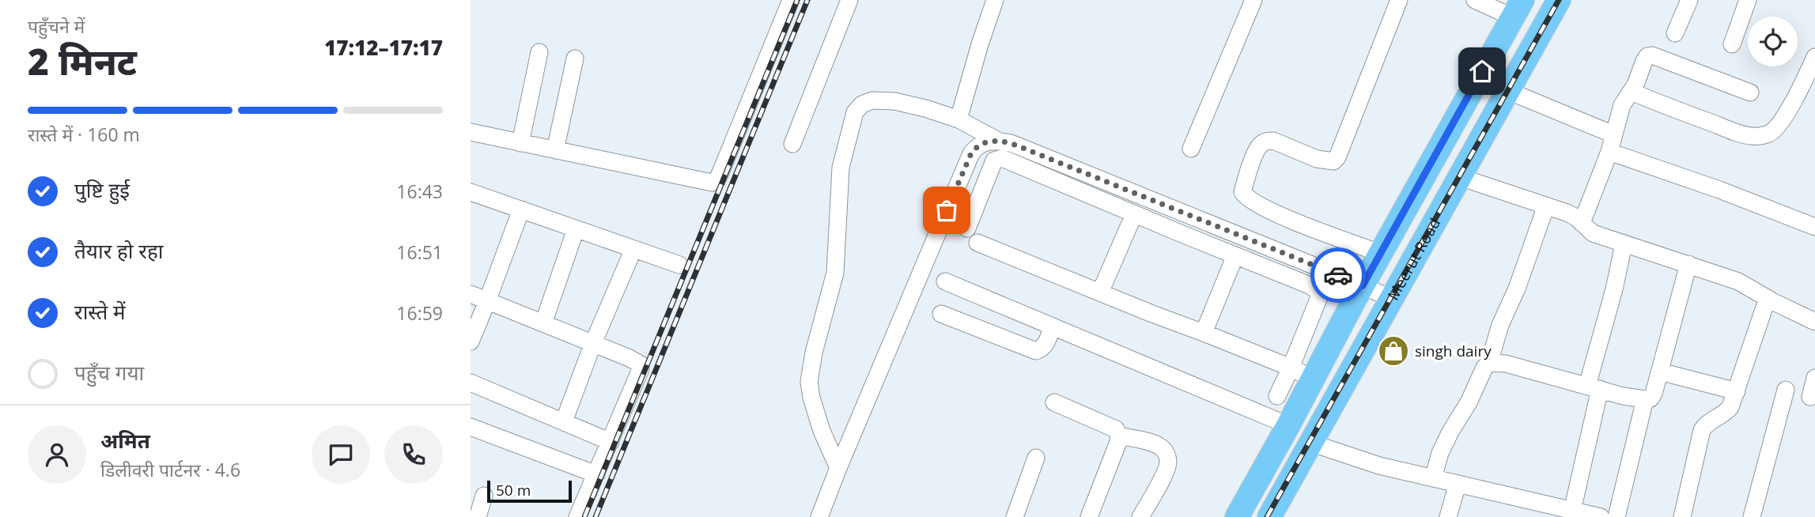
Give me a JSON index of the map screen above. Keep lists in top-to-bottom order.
{
  "streets": {
    "highway": ["Meerut Road"]
  },
  "places": {
    "shop": ["singh dairy"]
  },
  "scale_bar": "50 m",
  "page": {
    "heading": ["2 मिनट", "पहुँचने में", "17:12–17:17"],
    "panel": ["अमित", "डिलीवरी पार्टनर · 4.6"],
    "bar": "रास्ते में · 160 m",
    "list": [
      ["पुष्टि हुई", "16:43"],
      ["तैयार हो रहा", "16:51"],
      ["रास्ते में", "16:59"],
      "पहुँच गया"
    ],
    "scale": "50 m"
  }
}
